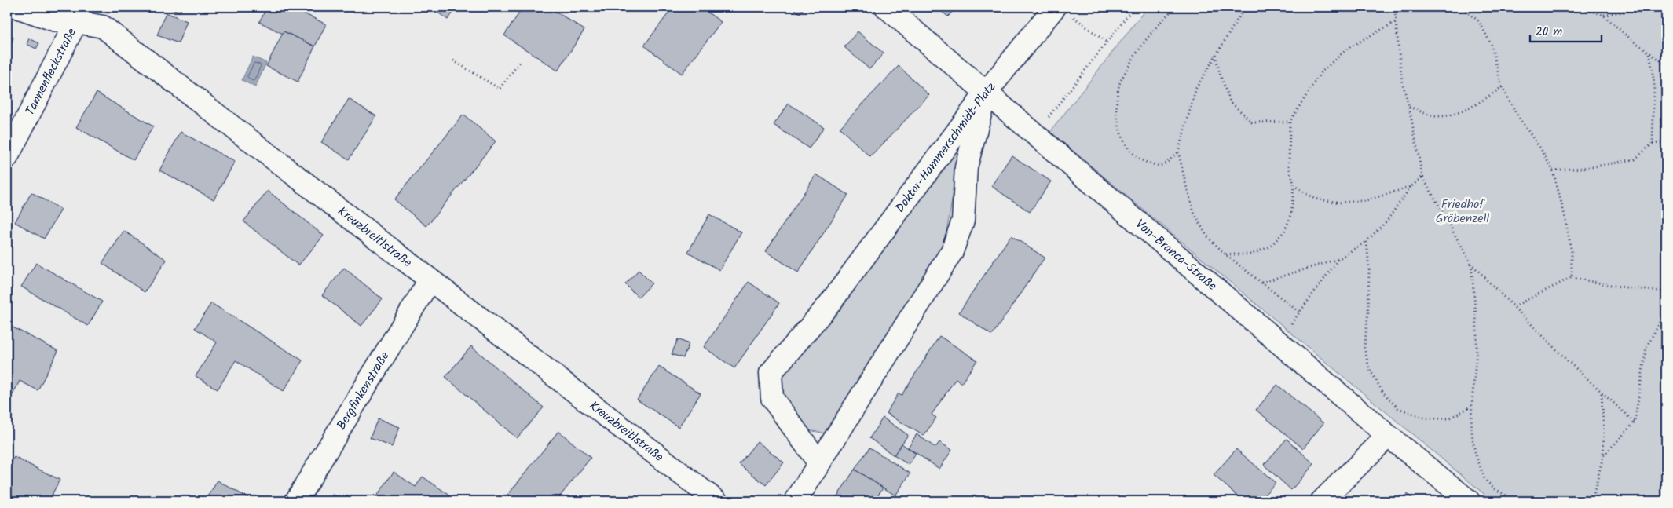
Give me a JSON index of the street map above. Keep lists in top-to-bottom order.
{
  "streets": {
    "street": [
      "Tannenfleckstraße",
      "Doktor-Hammerschmidt-Platz",
      "Kreuzbreitlstraße",
      "Von-Branca-Straße",
      "Bergfinkenstraße"
    ]
  },
  "crossings": [
    ["Tannenfleckstraße", "Kreuzbreitlstraße"],
    ["Doktor-Hammerschmidt-Platz", "Von-Branca-Straße"],
    ["Kreuzbreitlstraße", "Bergfinkenstraße"]
  ],
  "parks": ["Friedhof Gröbenzell"],
  "scale_bar": "20 m"
}
